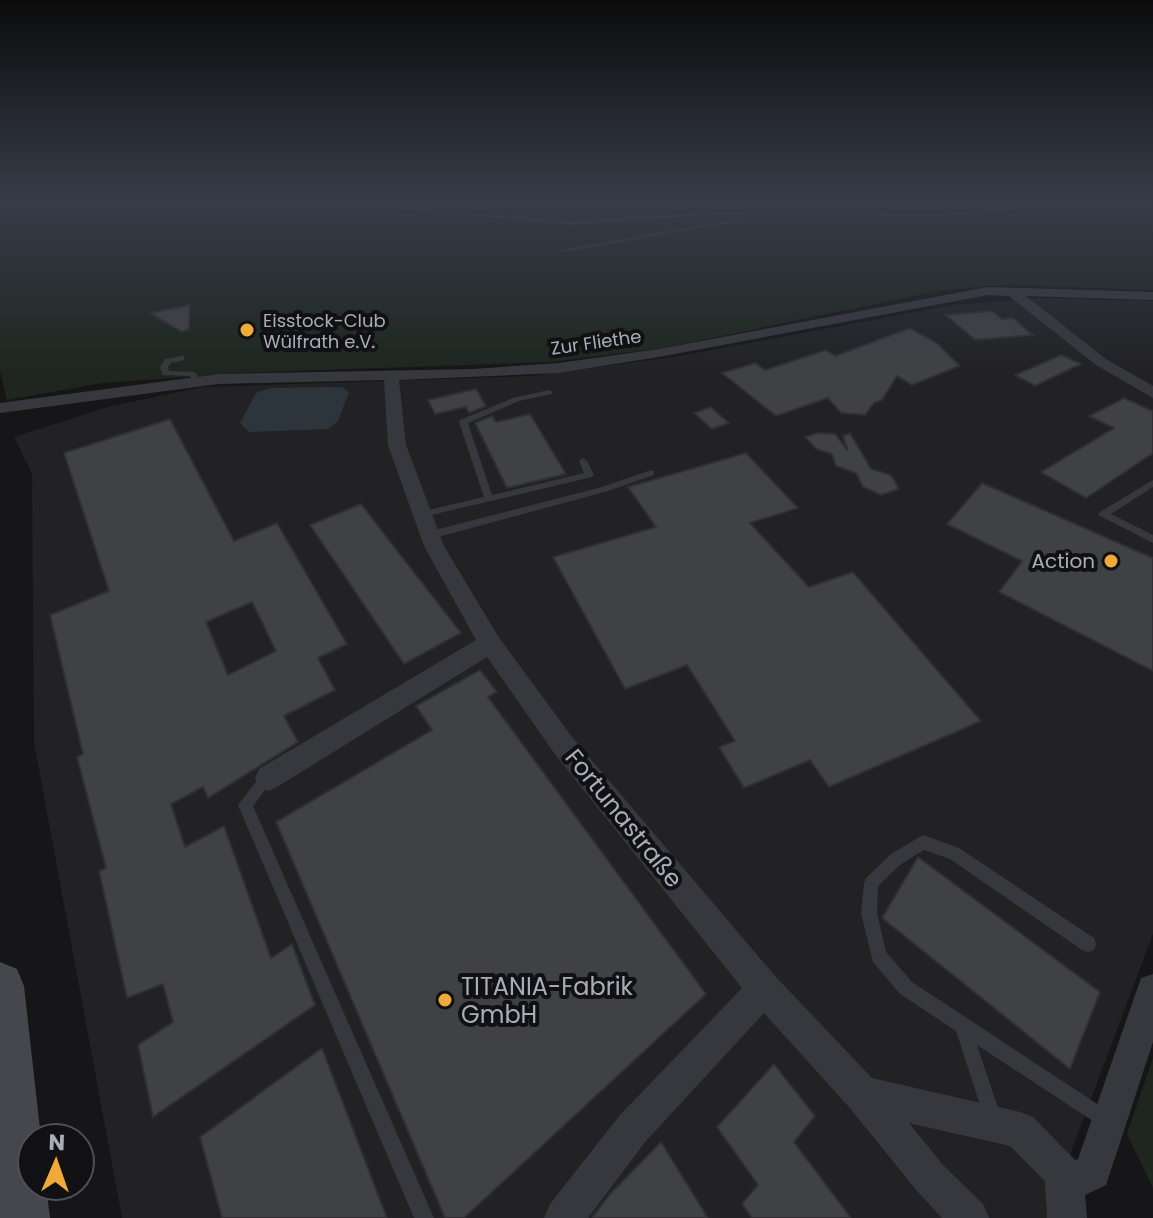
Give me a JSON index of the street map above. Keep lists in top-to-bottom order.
{
  "streets": {
    "street": ["Zur Fliethe", "Fortunastraße"]
  },
  "crossings": [
    ["Zur Fliethe", "Fortunastraße"]
  ],
  "places": ["Eisstock-Club Wülfrath e.V.", "Action", "TITANIA-Fabrik GmbH"],
  "north": "top"
}
